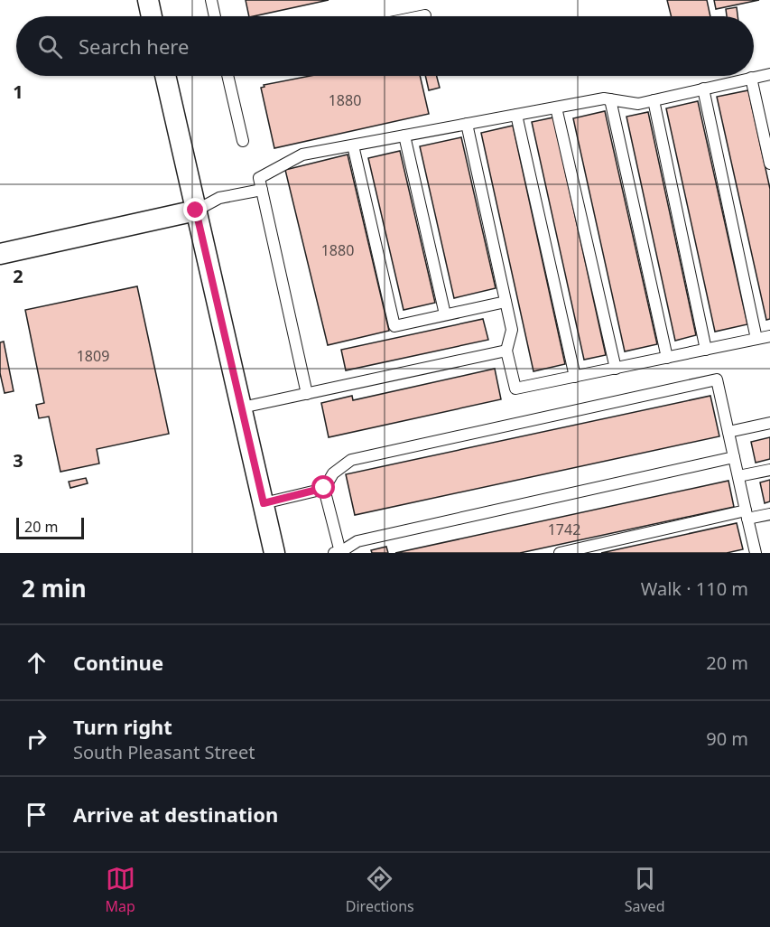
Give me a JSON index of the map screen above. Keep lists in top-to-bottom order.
{
  "house_numbers": [
    "1880",
    "1880",
    "1809",
    "1742"
  ],
  "scale_bar": "20 m",
  "page": {
    "search": "Search here",
    "scale": "20 m",
    "heading": ["2 min", "Walk · 110 m"],
    "list": [
      ["Continue", "20 m"],
      ["Turn right", "South Pleasant Street", "90 m"],
      "Arrive at destination"
    ],
    "nav": ["Map", "Directions", "Saved"]
  },
  "grid": {
    "rows": ["1", "2", "3"]
  }
}
